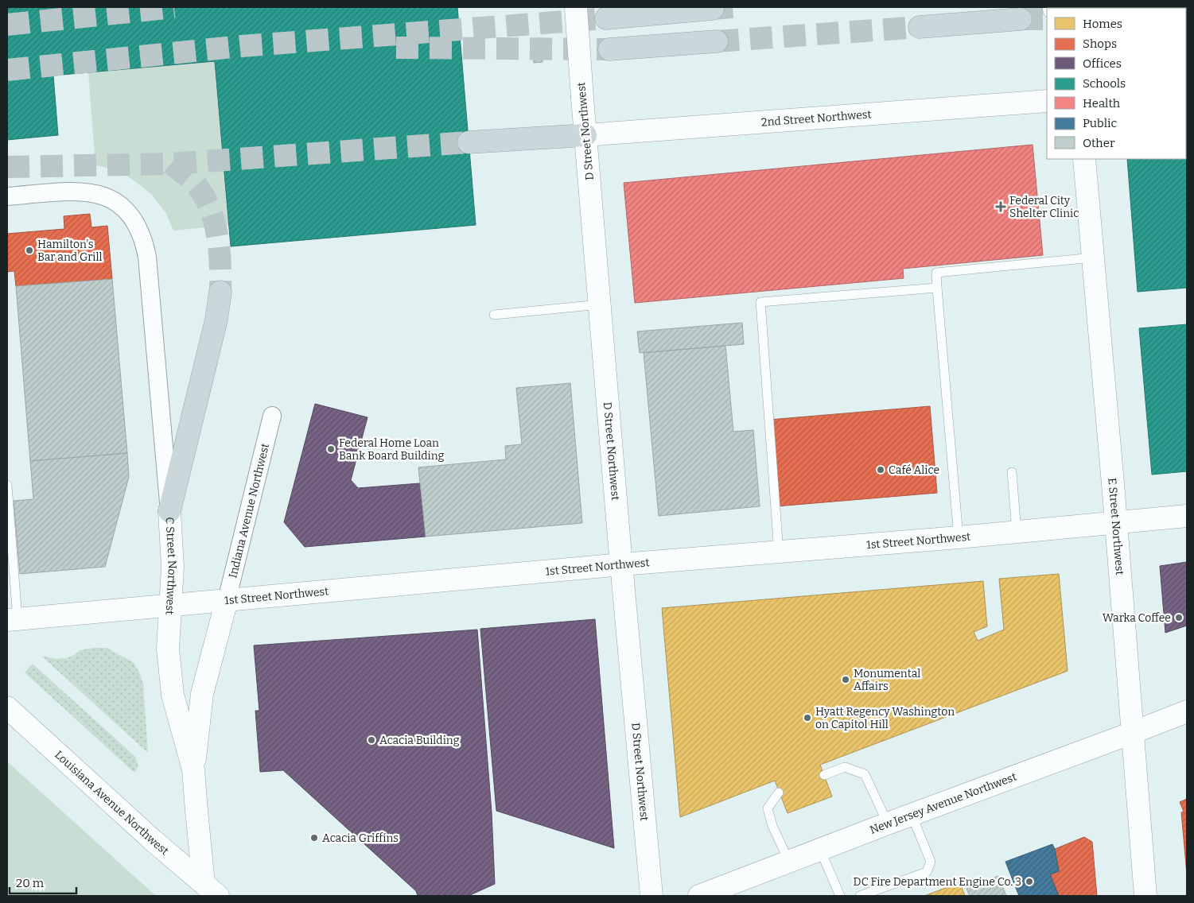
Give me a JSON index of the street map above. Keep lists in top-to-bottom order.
{
  "streets": {
    "street": [
      "2nd Street Northwest",
      "D Street Northwest",
      "Indiana Avenue Northwest",
      "E Street Northwest",
      "1st Street Northwest",
      "C Street Northwest",
      "Louisiana Avenue Northwest",
      "New Jersey Avenue Northwest"
    ]
  },
  "crossings": [
    ["2nd Street Northwest", "D Street Northwest"],
    ["D Street Northwest", "1st Street Northwest"],
    ["Indiana Avenue Northwest", "1st Street Northwest"],
    ["Indiana Avenue Northwest", "C Street Northwest"],
    ["E Street Northwest", "1st Street Northwest"],
    ["E Street Northwest", "New Jersey Avenue Northwest"],
    ["1st Street Northwest", "C Street Northwest"],
    ["C Street Northwest", "Louisiana Avenue Northwest"]
  ],
  "places": {
    "health": ["Federal City Shelter Clinic"],
    "other": [
      "Hamilton's Bar and Grill",
      "Federal Home Loan Bank Board Building",
      "Café Alice",
      "Warka Coffee",
      "Monumental Affairs",
      "Hyatt Regency Washington on Capitol Hill",
      "Acacia Building",
      "Acacia Griffins",
      "DC Fire Department Engine Co. 3"
    ]
  },
  "legend": [
    "Homes",
    "Shops",
    "Offices",
    "Schools",
    "Health",
    "Public",
    "Other"
  ],
  "scale_bar": "20 m"
}
